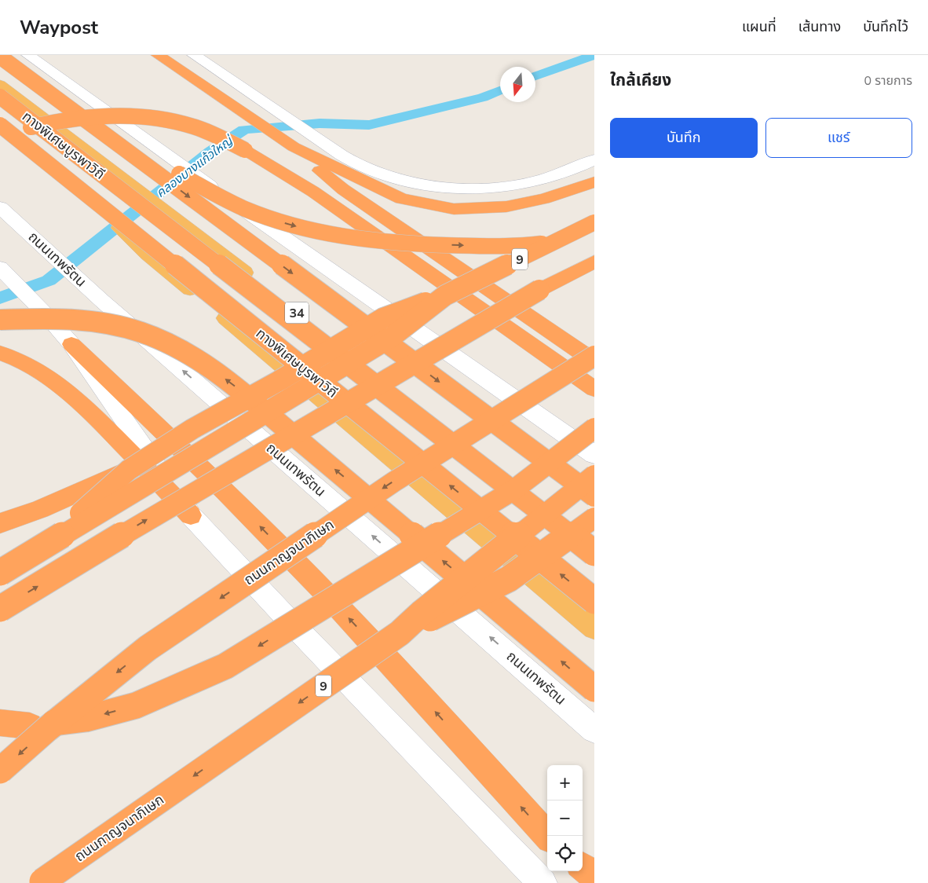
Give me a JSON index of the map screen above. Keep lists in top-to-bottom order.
{
  "streets": {
    "highway": [
      "ทางพิเศษบูรพาวิถี",
      "9",
      "34",
      "ถนนกาญจนาภิเษก"
    ],
    "main road": ["ถนนเทพรัตน"]
  },
  "water": ["คลองบางแก้วใหญ่"],
  "north": "bottom",
  "page": {
    "header": "Waypost",
    "nav": ["แผนที่", "เส้นทาง", "บันทึกไว้"],
    "heading": ["ใกล้เคียง", "0 รายการ"],
    "buttons": ["บันทึก", "แชร์"],
    "map_buttons": ["+", "−"]
  }
}
